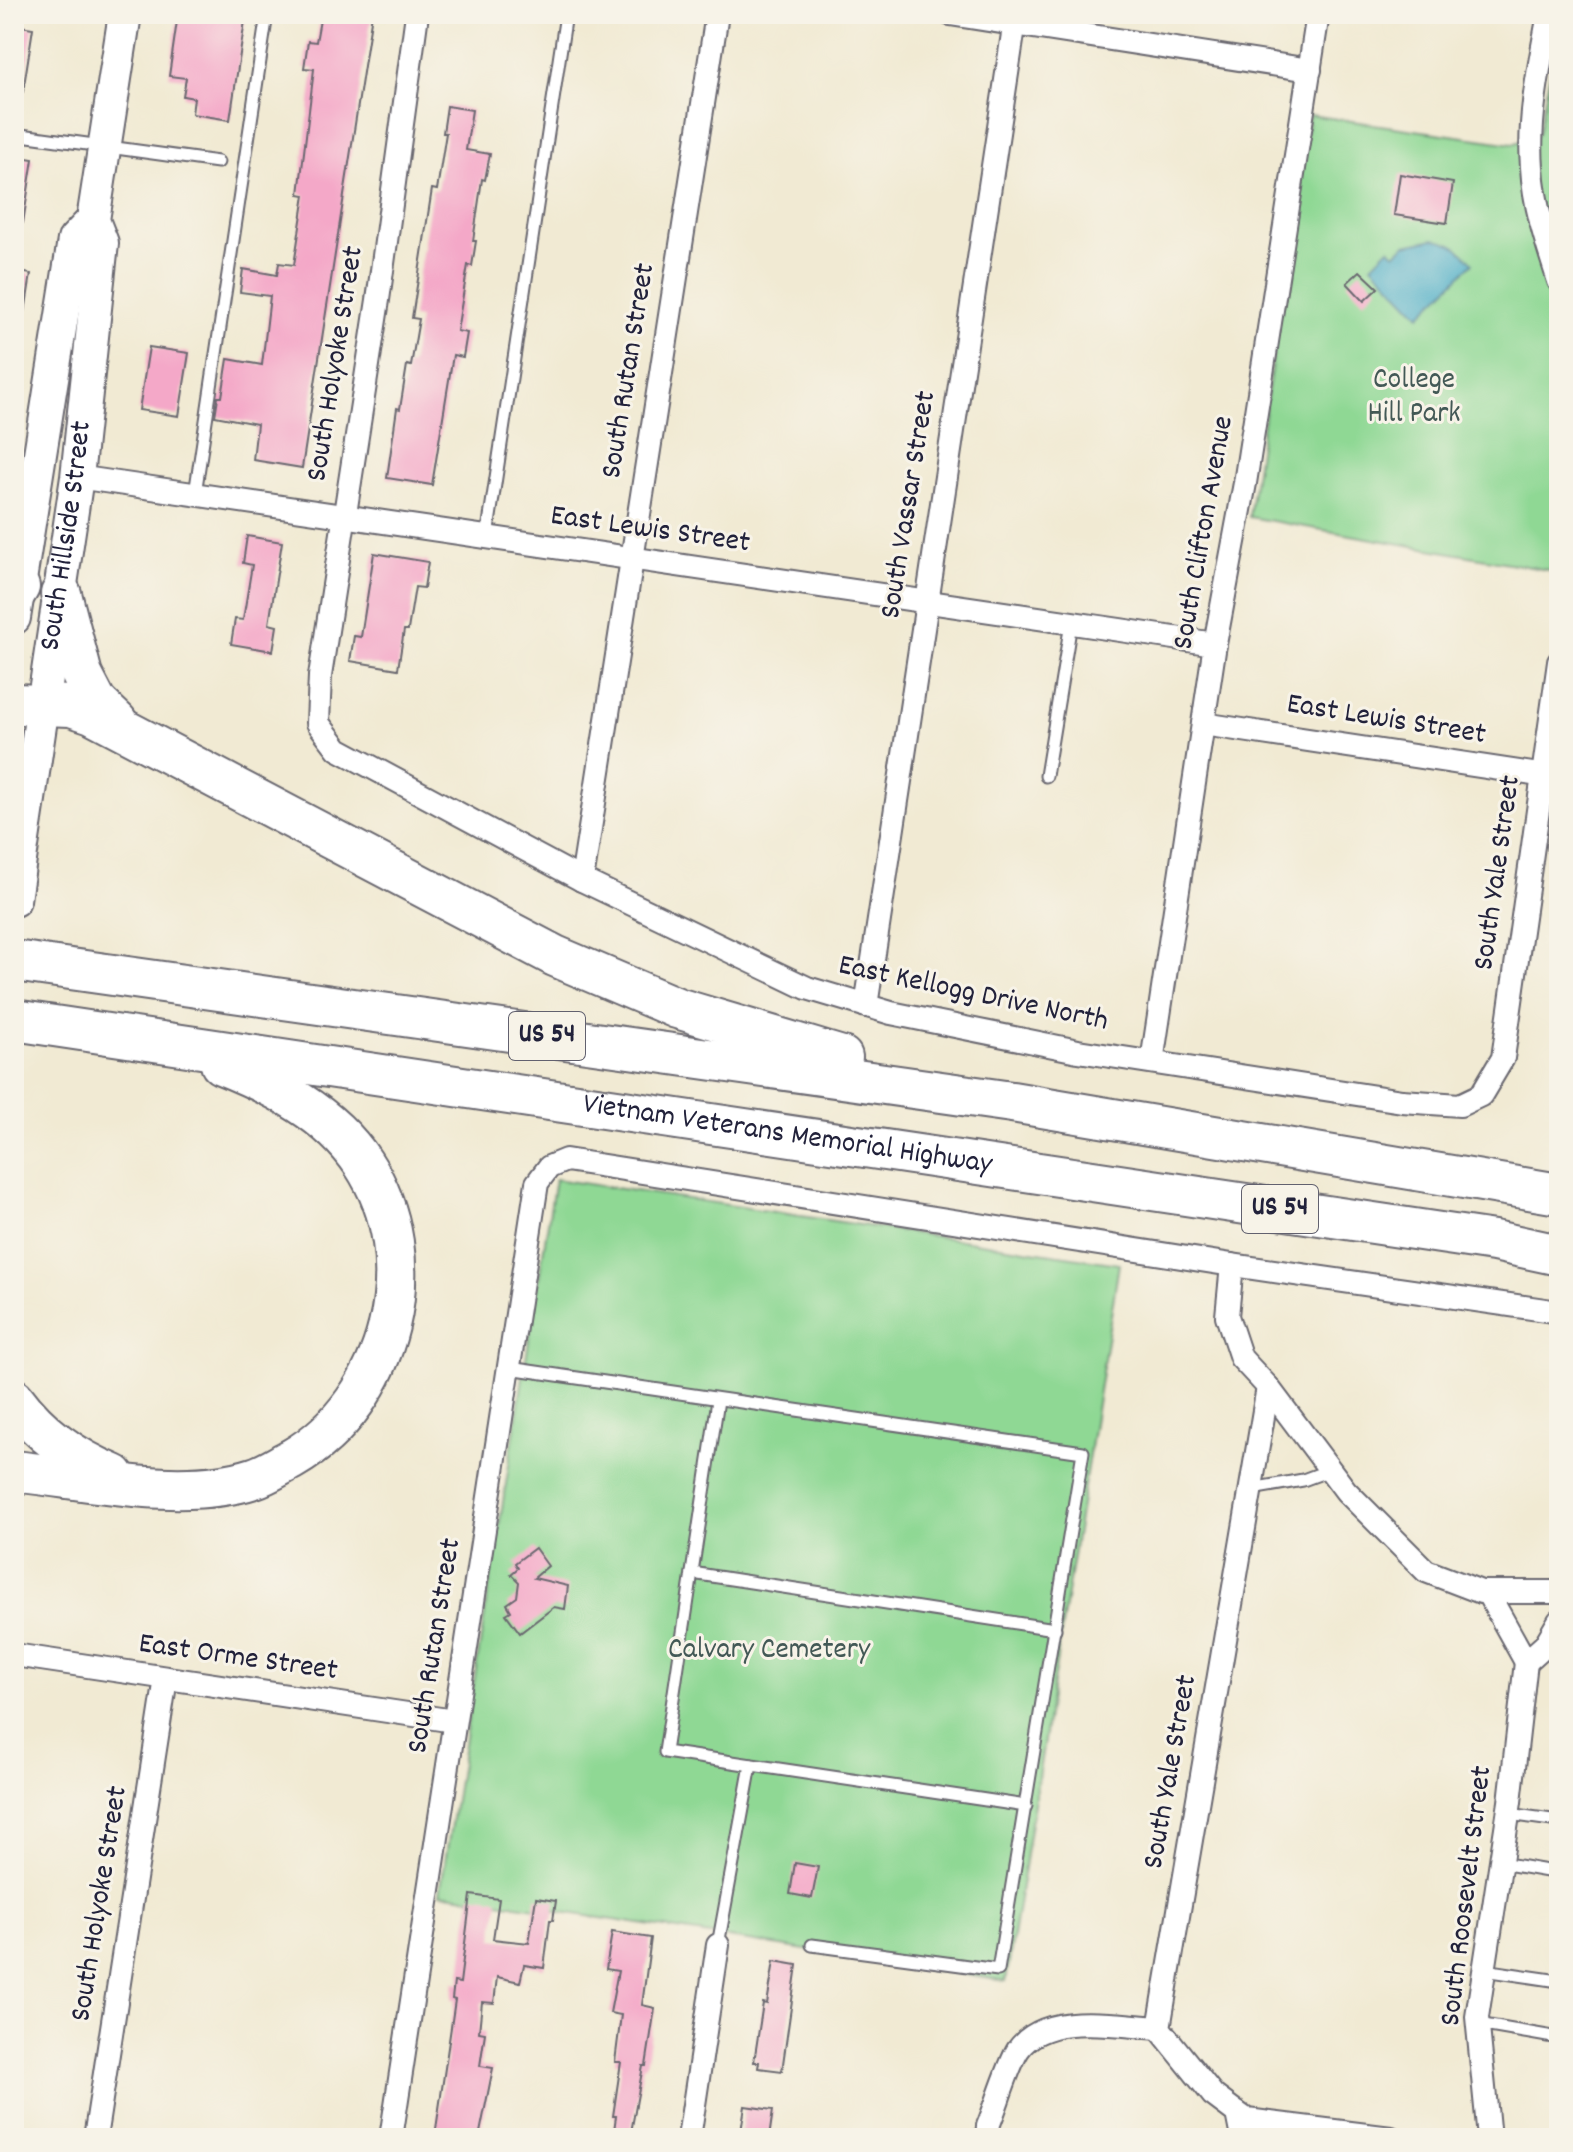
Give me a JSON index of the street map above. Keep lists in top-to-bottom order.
{
  "streets": {
    "highway": ["US 54", "Vietnam Veterans Memorial Highway"],
    "main road": ["South Hillside Street"],
    "street": [
      "South Holyoke Street",
      "South Rutan Street",
      "South Vassar Street",
      "East Lewis Street",
      "South Clifton Avenue",
      "South Yale Street",
      "East Kellogg Drive North",
      "East Orme Street",
      "South Roosevelt Street"
    ]
  },
  "crossings": [
    ["South Holyoke Street", "East Lewis Street"],
    ["South Holyoke Street", "East Kellogg Drive North"],
    ["South Holyoke Street", "East Orme Street"],
    ["South Rutan Street", "East Lewis Street"],
    ["South Rutan Street", "East Kellogg Drive North"],
    ["South Rutan Street", "East Orme Street"],
    ["South Vassar Street", "East Lewis Street"],
    ["South Vassar Street", "East Kellogg Drive North"],
    ["East Lewis Street", "South Clifton Avenue"],
    ["East Lewis Street", "South Hillside Street"],
    ["East Lewis Street", "South Yale Street"],
    ["South Clifton Avenue", "East Kellogg Drive North"],
    ["South Yale Street", "East Kellogg Drive North"]
  ],
  "parks": ["College Hill Park", "Calvary Cemetery"]
}
